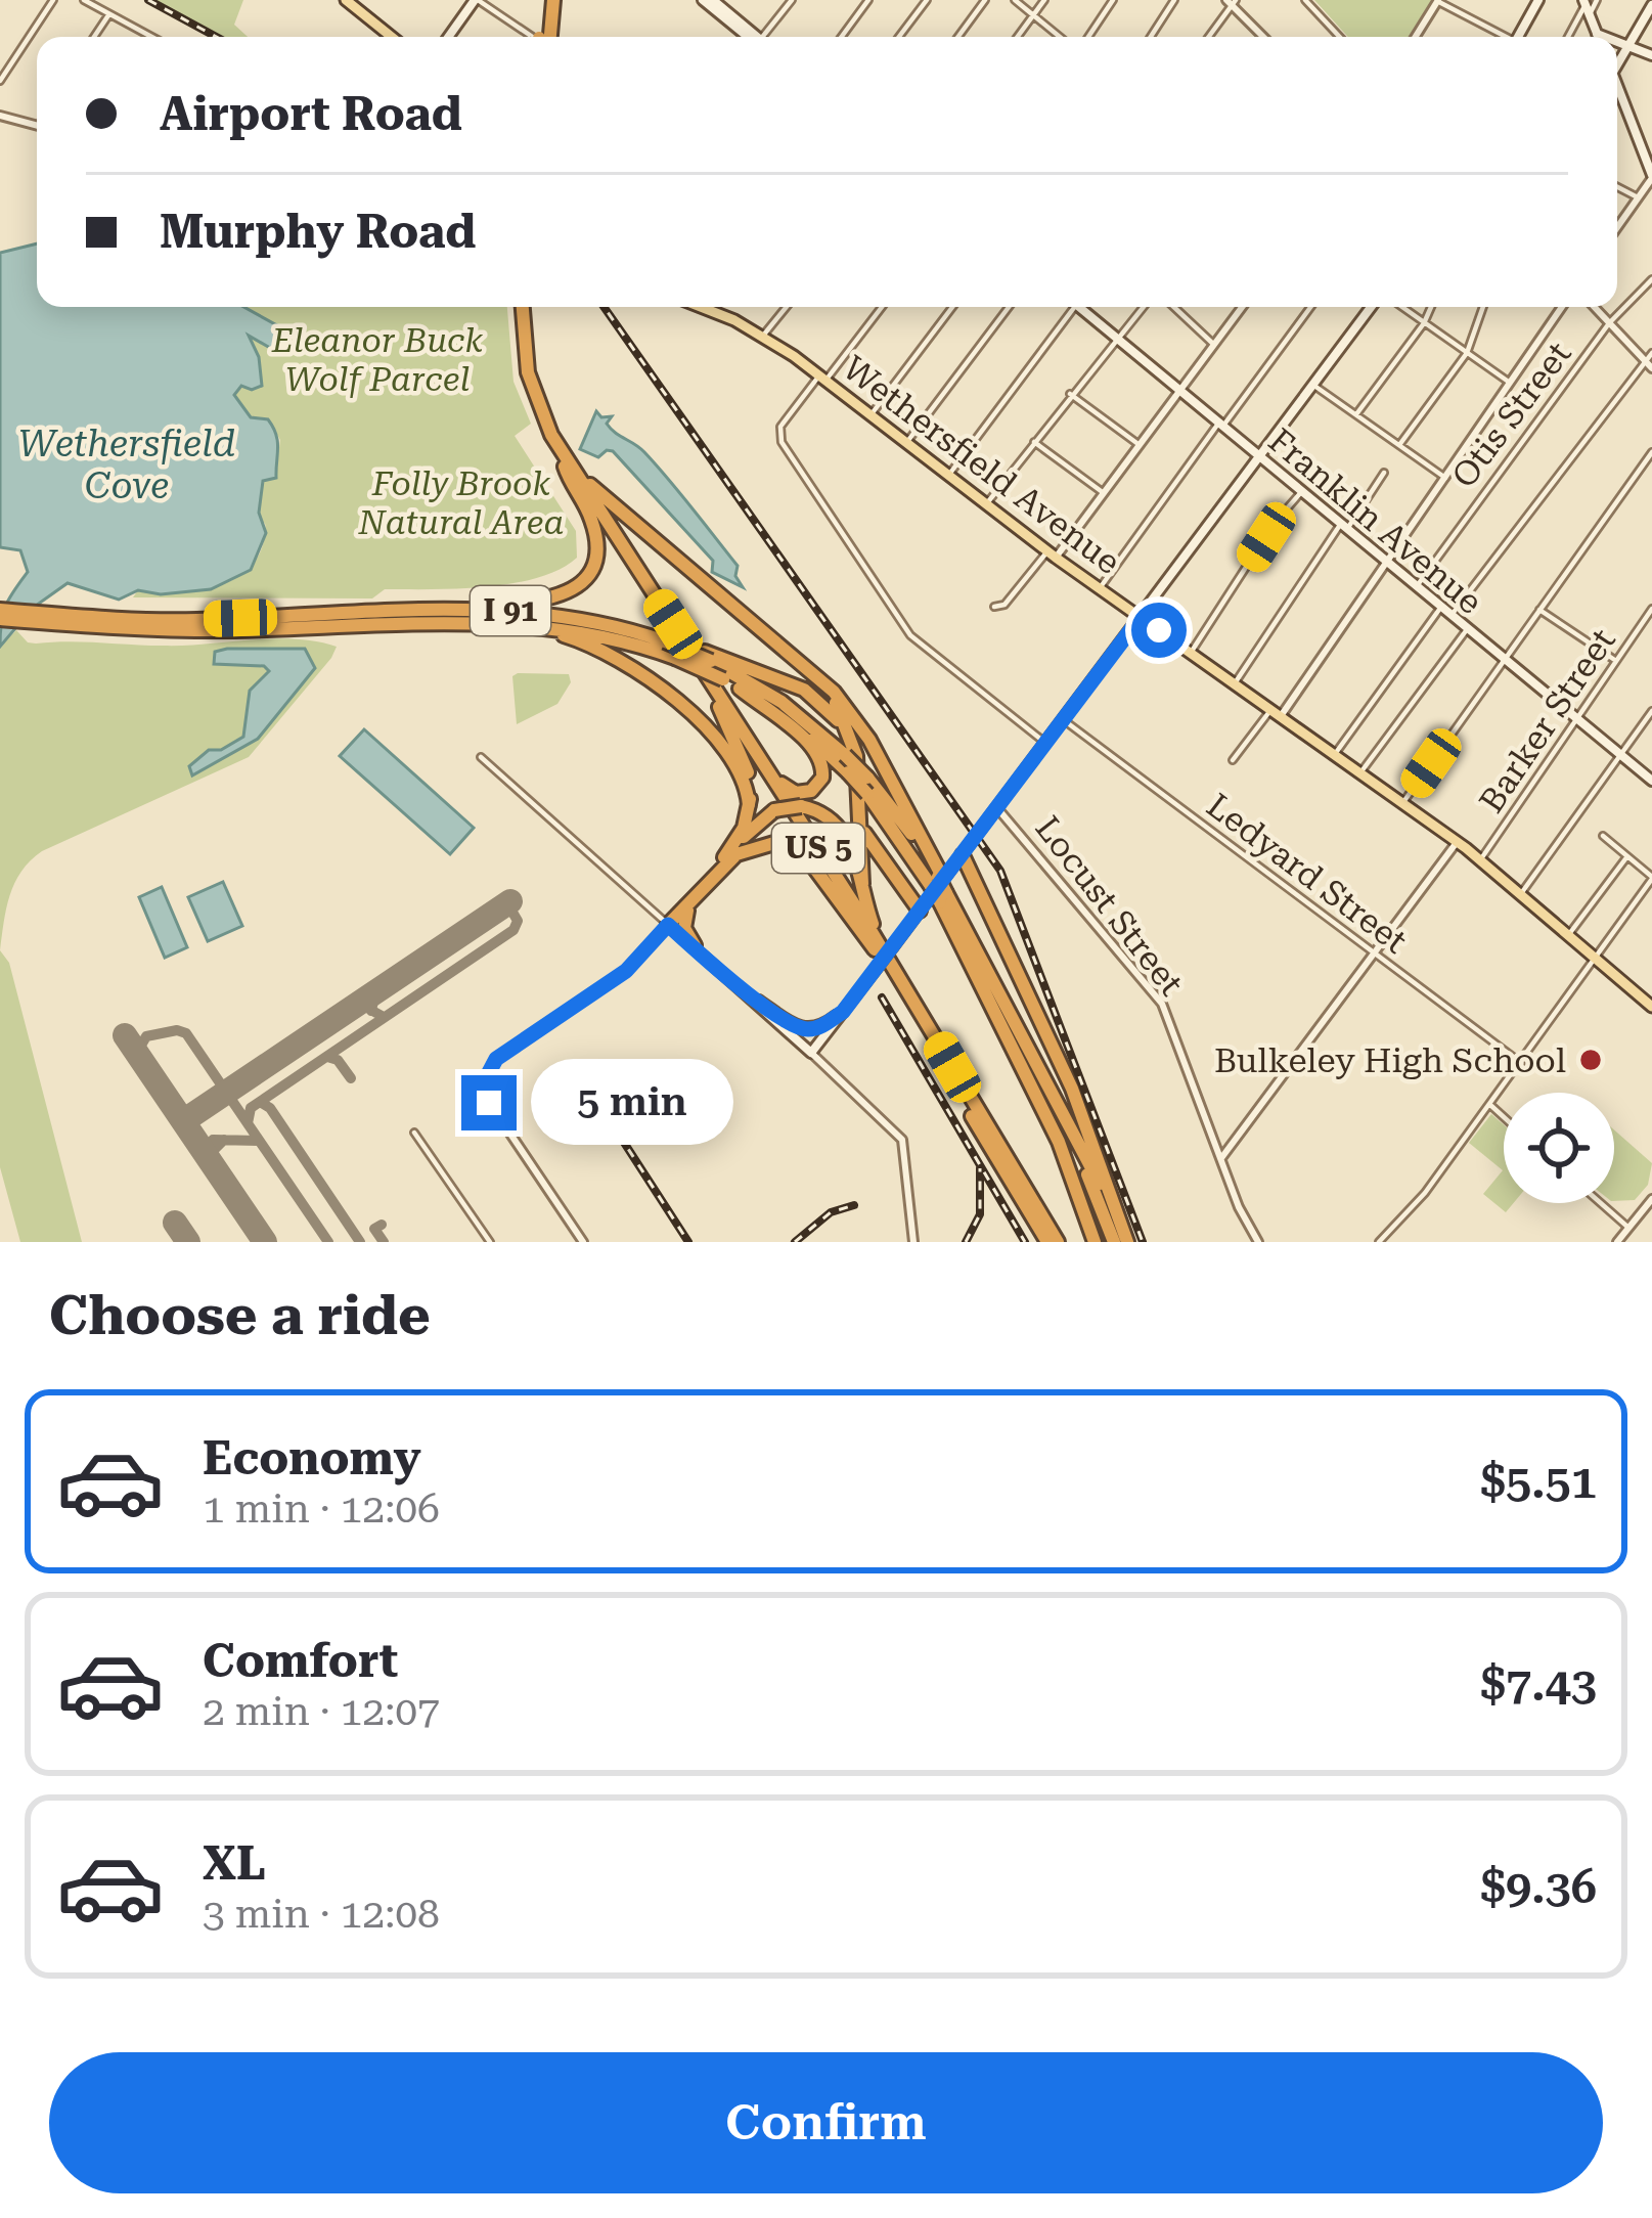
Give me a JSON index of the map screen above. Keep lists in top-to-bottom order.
{
  "streets": {
    "highway": ["I 91", "US 5"],
    "main road": ["Wethersfield Avenue", "Franklin Avenue"],
    "street": [
      "Otis Street",
      "Barker Street",
      "Ledyard Street",
      "Locust Street"
    ]
  },
  "crossings": [
    ["Otis Street", "Franklin Avenue"],
    ["Wethersfield Avenue", "Barker Street"],
    ["Franklin Avenue", "Barker Street"]
  ],
  "water": ["Wethersfield Cove"],
  "parks": ["Eleanor Buck Wolf Parcel", "Folly Brook Natural Area"],
  "places": ["Bulkeley High School"],
  "page": {
    "banner": ["Airport Road", "Murphy Road"],
    "bubble": "5 min",
    "heading": "Choose a ride",
    "list": [
      {
        "name": "Economy",
        "note": "1 min · 12:06",
        "value": "$5.51"
      },
      {
        "name": "Comfort",
        "note": "2 min · 12:07",
        "value": "$7.43"
      },
      {
        "name": "XL",
        "note": "3 min · 12:08",
        "value": "$9.36"
      }
    ],
    "buttons": "Confirm"
  }
}
